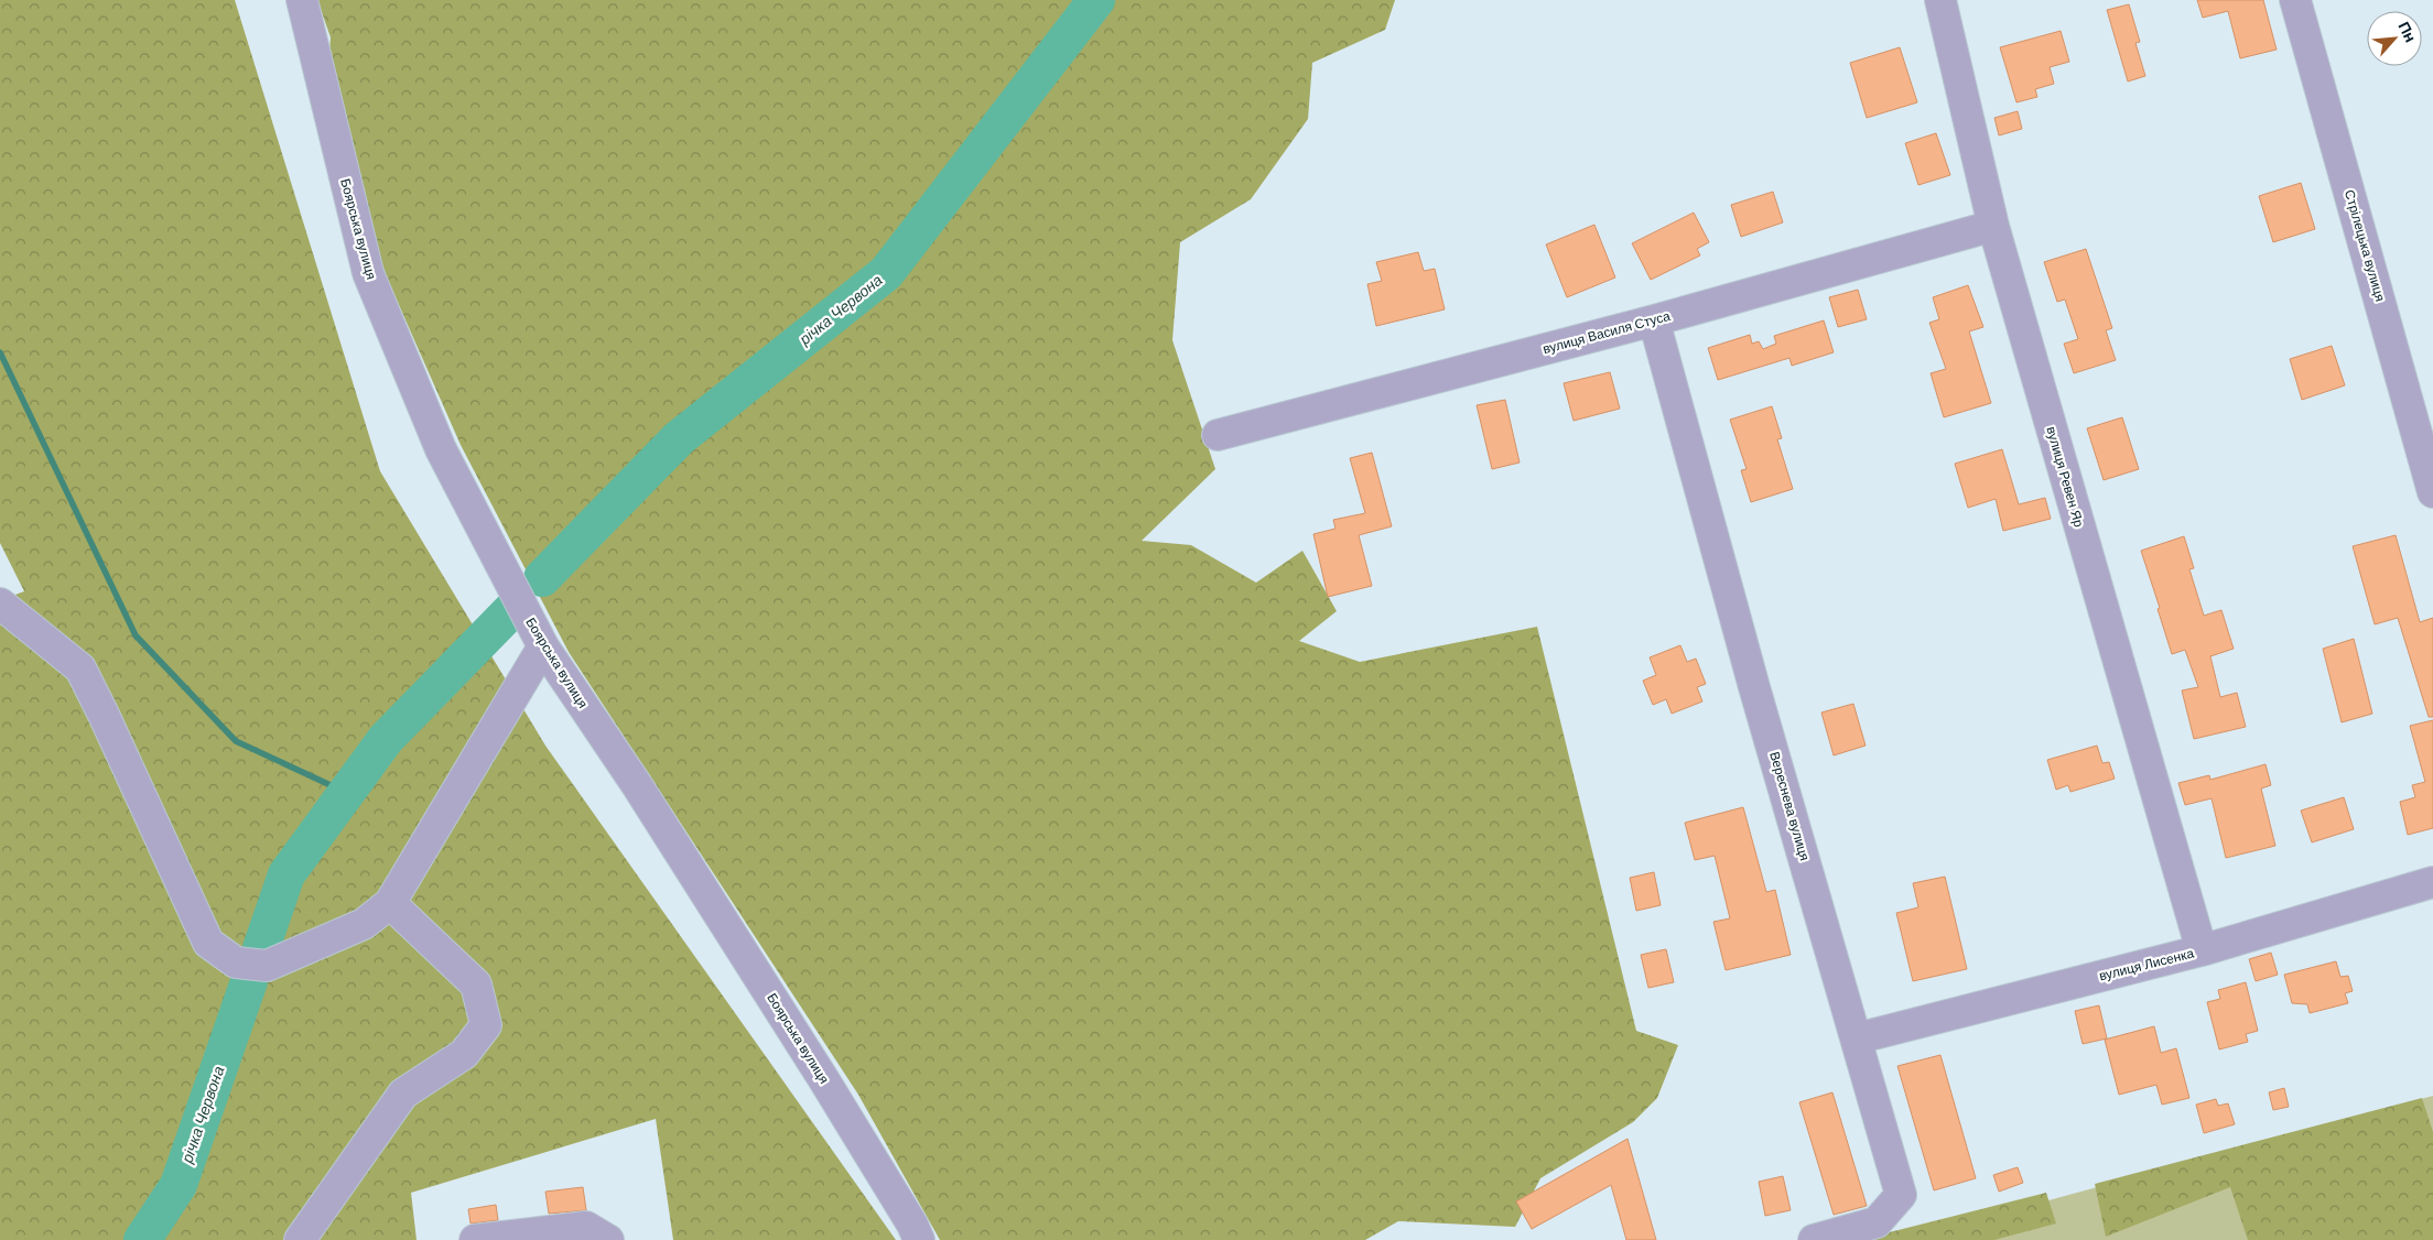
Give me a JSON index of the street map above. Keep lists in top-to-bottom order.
{
  "streets": {
    "street": [
      "Боярська вулиця",
      "Стрілецька вулиця",
      "вулиця Василя Стуса",
      "вулиця Ревен Яр",
      "Вереснева вулиця",
      "вулиця Лисенка"
    ]
  },
  "crossings": [
    ["вулиця Василя Стуса", "вулиця Ревен Яр"],
    ["вулиця Василя Стуса", "Вереснева вулиця"],
    ["вулиця Ревен Яр", "вулиця Лисенка"],
    ["Вереснева вулиця", "вулиця Лисенка"]
  ],
  "water": ["річка Червона"],
  "north": "top right"
}
